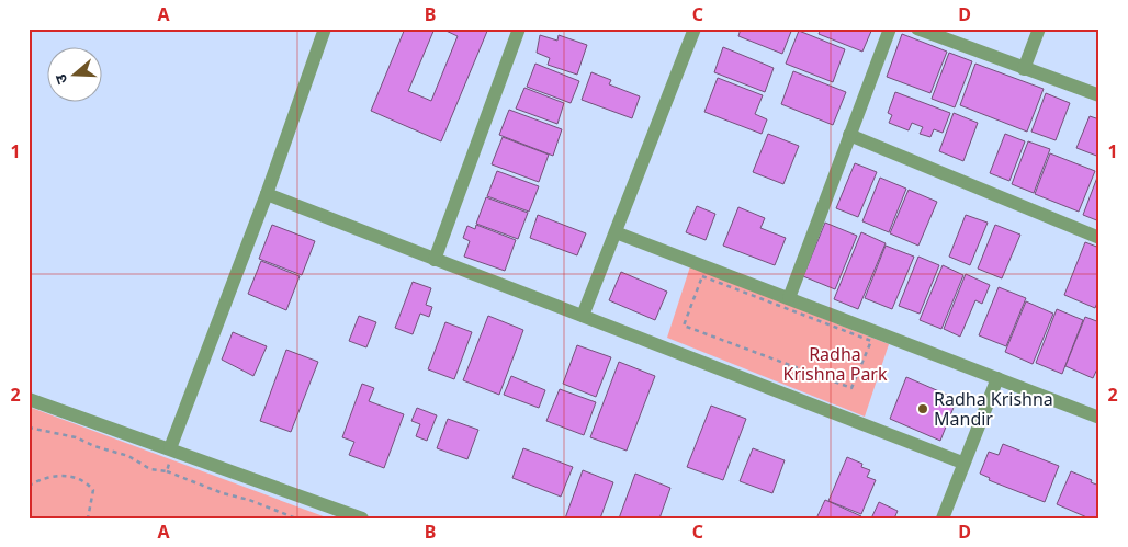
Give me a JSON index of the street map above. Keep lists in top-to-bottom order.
{
  "parks": ["Radha Krishna Park"],
  "places": ["Radha Krishna Mandir"],
  "north": "left",
  "grid": {
    "columns": [
      "A",
      "B",
      "C",
      "D"
    ],
    "rows": ["1", "2"]
  }
}
